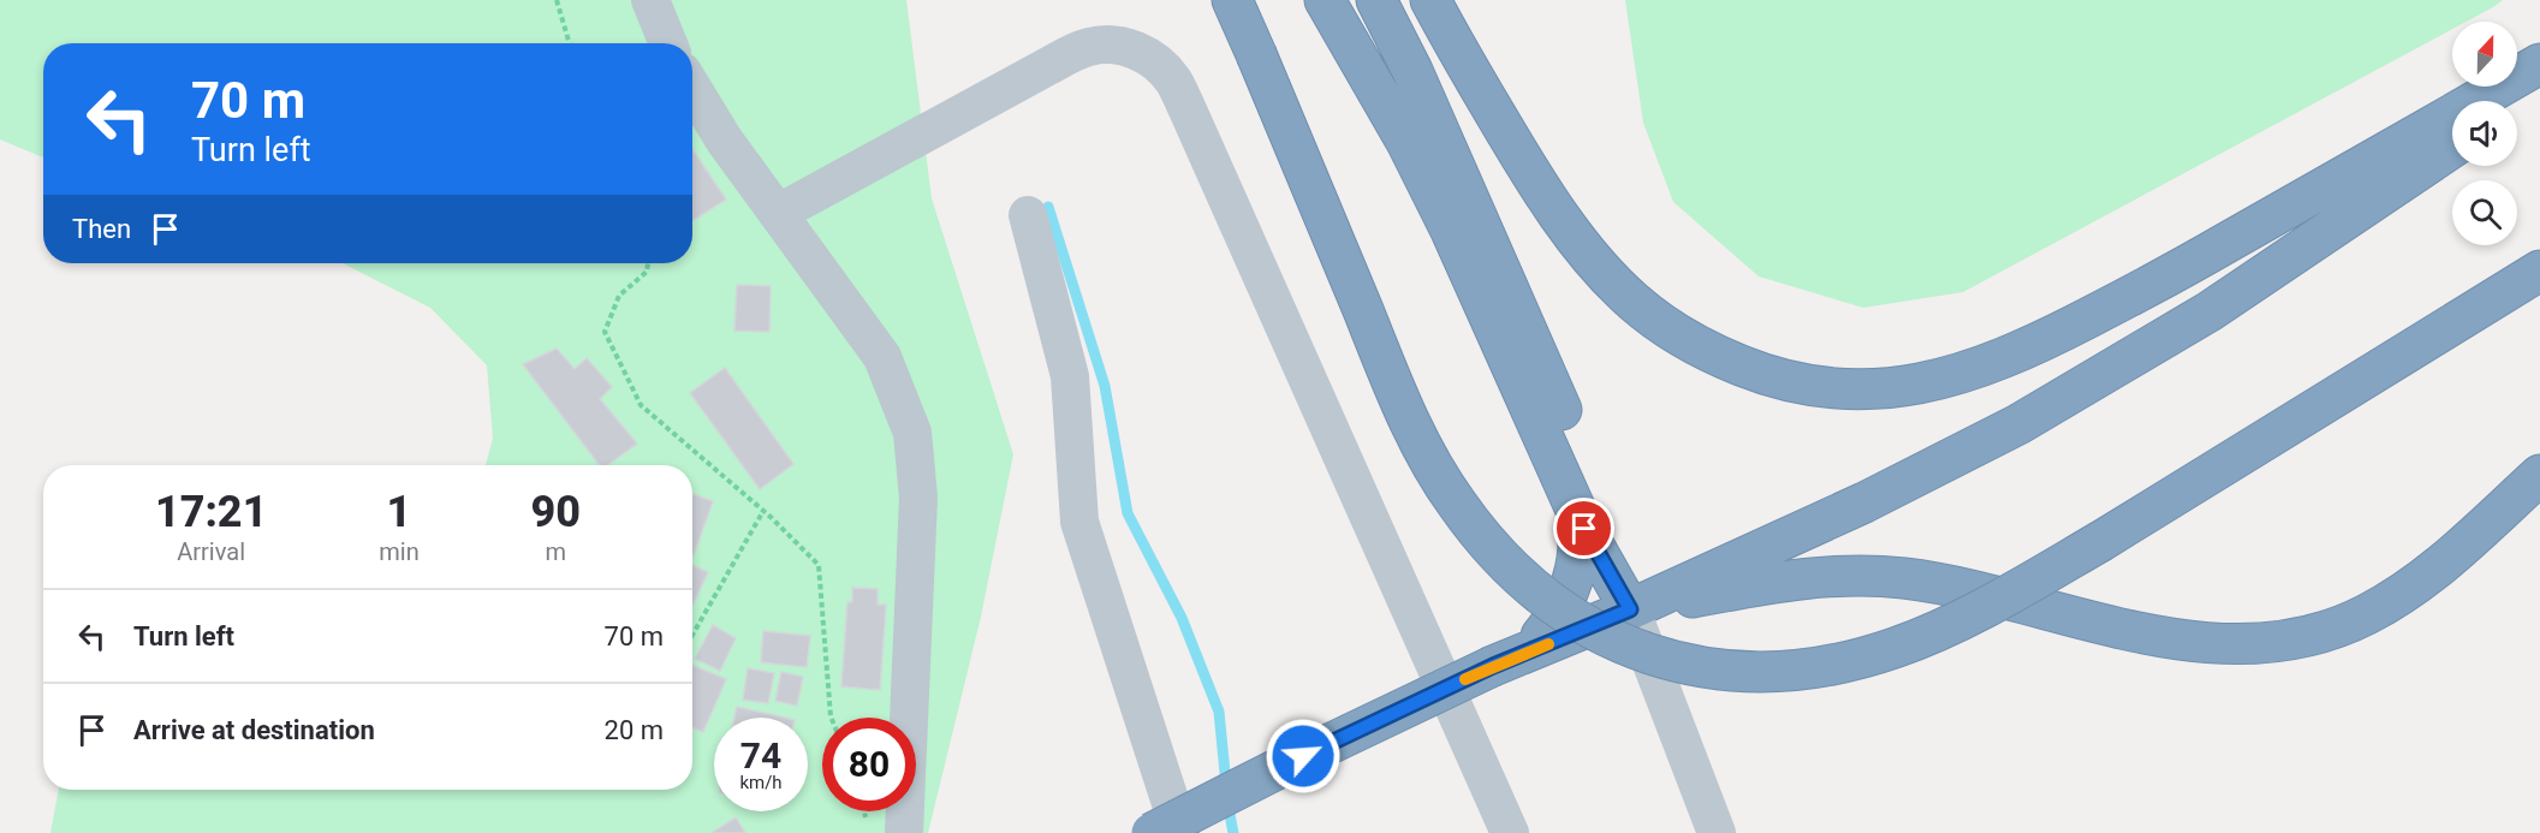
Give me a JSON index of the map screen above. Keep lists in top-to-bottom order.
{
  "north": "top",
  "page": {
    "turn": ["70 m", "Turn left"],
    "then": "Then",
    "eta": [
      "17:21",
      "Arrival",
      "1",
      "min",
      "90",
      "m"
    ],
    "list": [
      {
        "name": "Turn left",
        "value": "70 m"
      },
      {
        "name": "Arrive at destination",
        "value": "20 m"
      }
    ],
    "speed": "74 km/h",
    "limit": "80"
  }
}
